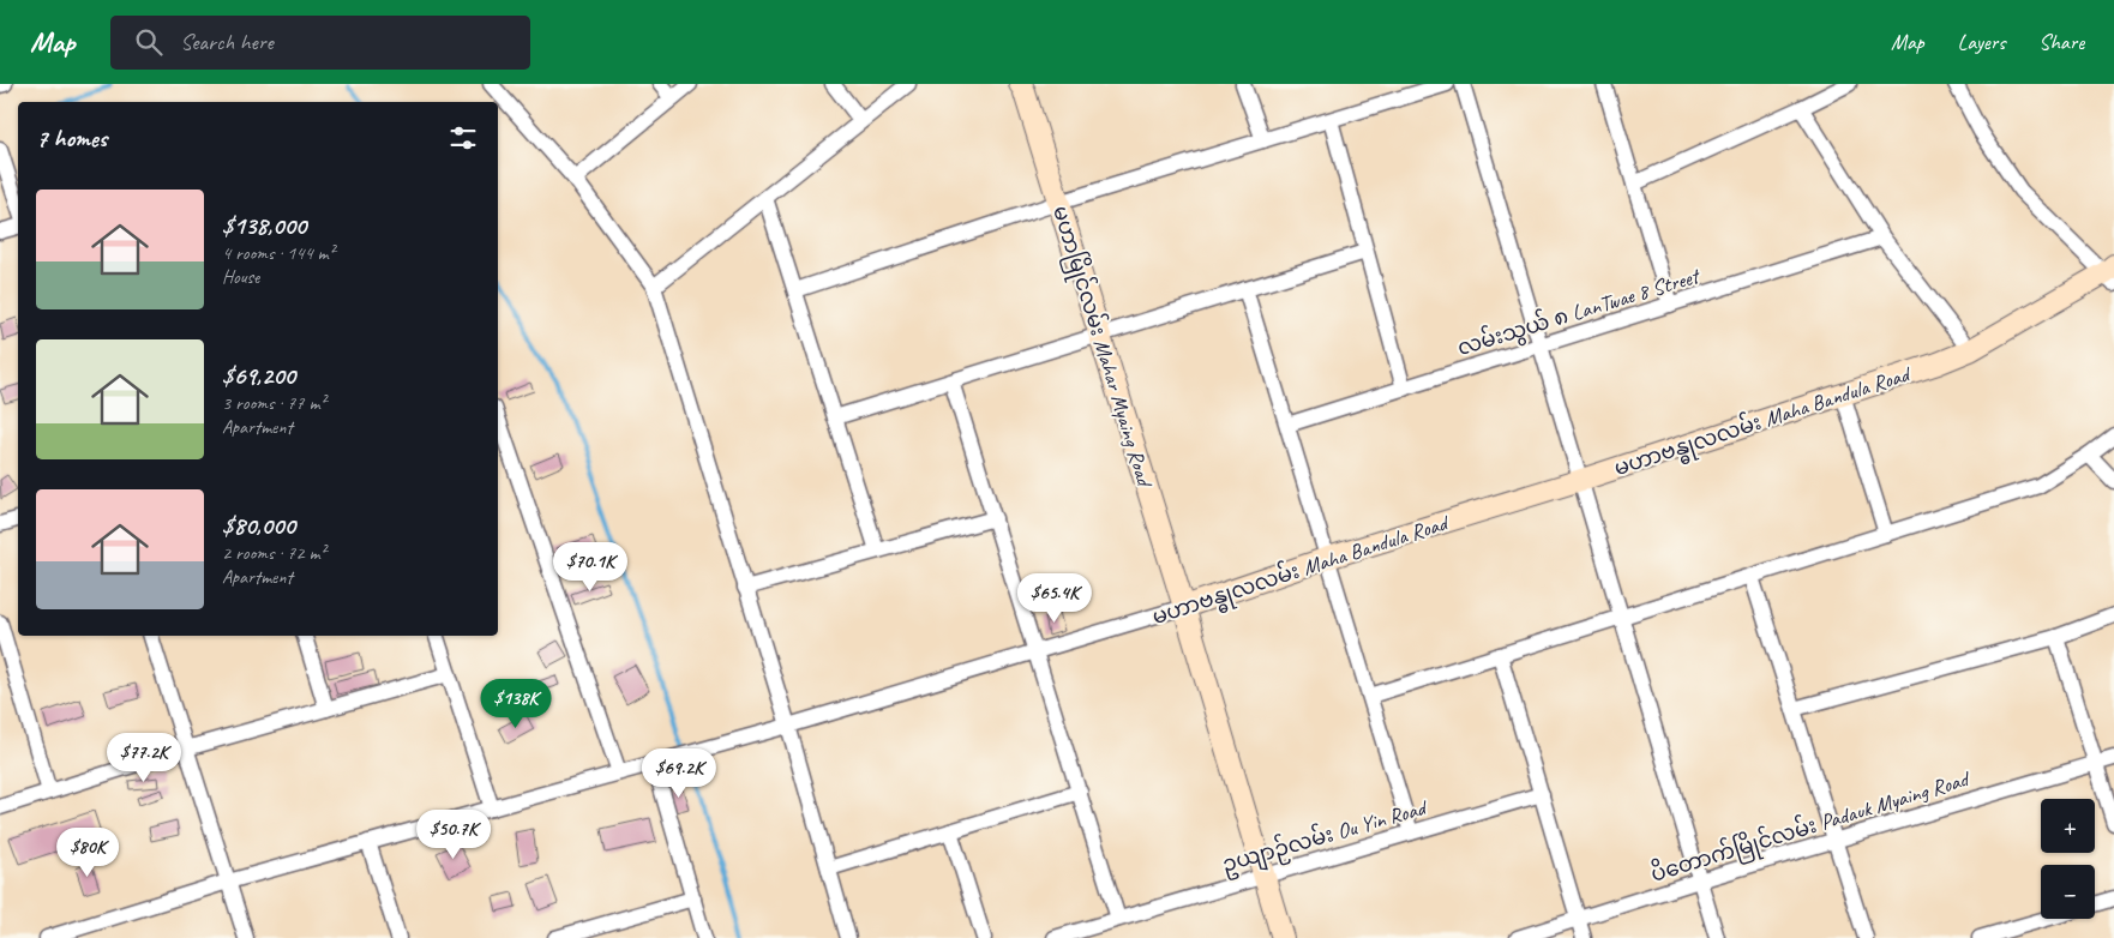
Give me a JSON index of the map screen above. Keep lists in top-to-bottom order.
{
  "streets": {
    "street": [
      "လမ်းသွယ် ၈ LanTwae 8 Street",
      "မဟာမြိုင်လမ်း Mahar Myaing Road",
      "မဟာဗန္ဓုလလမ်း Maha Bandula Road",
      "ပိတောက်မြိုင်လမ်း Padauk Myaing Road",
      "ဥယျာဉ်လမ်း Ou Yin Road"
    ]
  },
  "crossings": [
    ["မဟာမြိုင်လမ်း Mahar Myaing Road", "မဟာဗန္ဓုလလမ်း Maha Bandula Road"],
    ["မဟာမြိုင်လမ်း Mahar Myaing Road", "ဥယျာဉ်လမ်း Ou Yin Road"]
  ],
  "page": {
    "header": "Map",
    "search": "Search here",
    "nav": ["Map", "Layers", "Share"],
    "heading": "7 homes",
    "list": [
      {
        "name": "$138,000",
        "note": "4 rooms · 144 m² · House"
      },
      {
        "name": "$69,200",
        "note": "3 rooms · 77 m² · Apartment"
      },
      {
        "name": "$80,000",
        "note": "2 rooms · 72 m² · Apartment"
      }
    ],
    "price": [
      "$70.1K",
      "$65.4K",
      "$138K",
      "$77.2K",
      "$69.2K",
      "$50.7K",
      "$80K"
    ],
    "map_buttons": ["+", "−"]
  }
}
